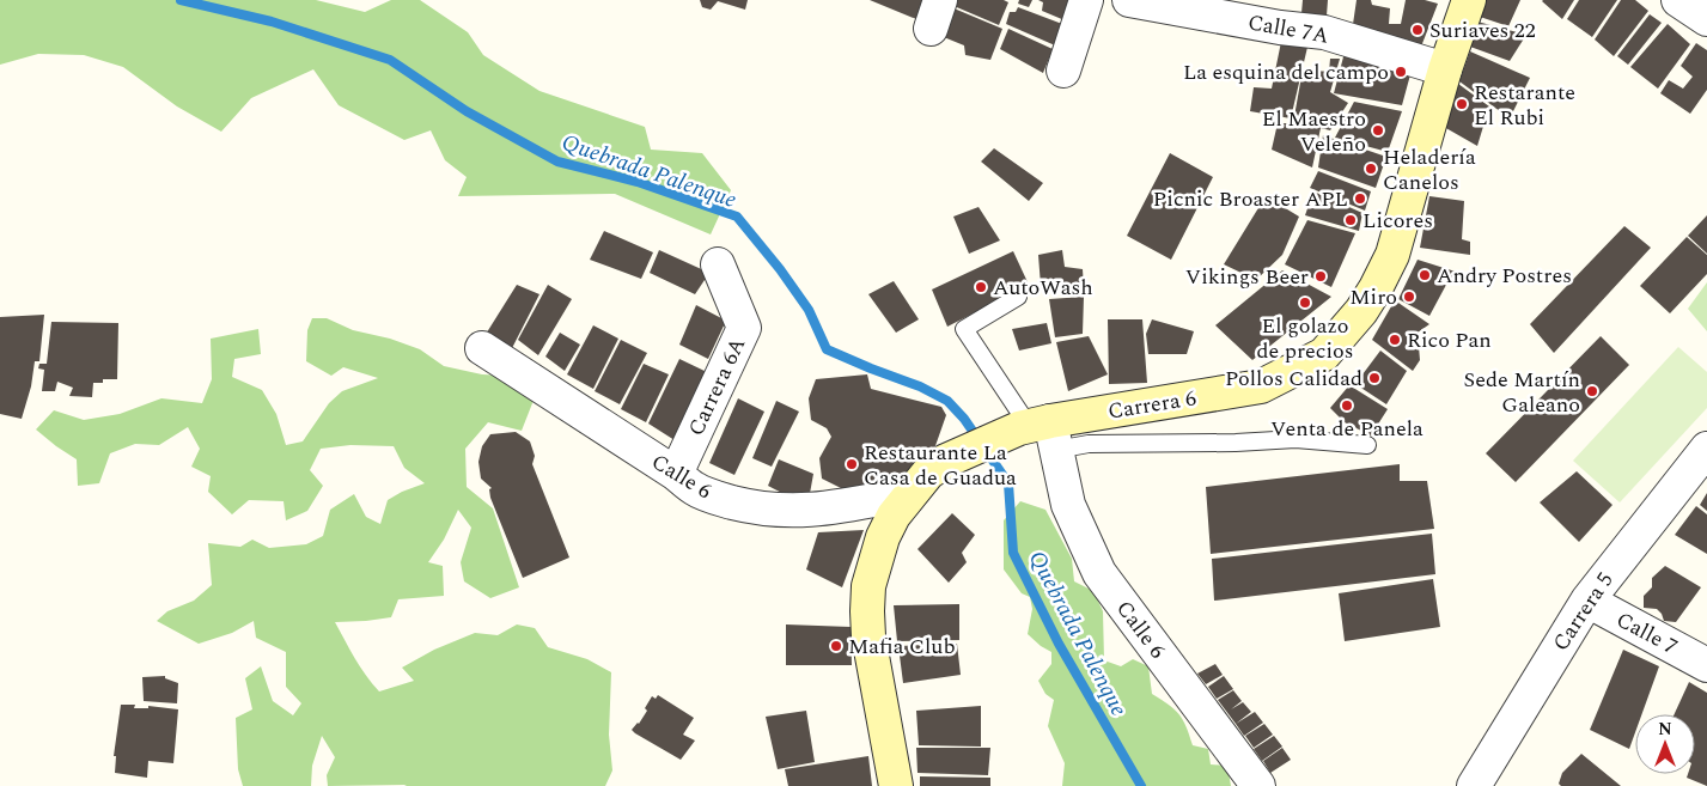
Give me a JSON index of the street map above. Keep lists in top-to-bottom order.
{
  "streets": {
    "main road": ["Carrera 6"],
    "street": [
      "Calle 7A",
      "Carrera 6A",
      "Calle 6",
      "Carrera 5",
      "Calle 7"
    ]
  },
  "crossings": [
    ["Calle 7A", "Carrera 6"],
    ["Carrera 6A", "Calle 6"],
    ["Carrera 6", "Calle 6"],
    ["Carrera 5", "Calle 7"]
  ],
  "water": ["Quebrada Palenque"],
  "places": [
    "Suriaves 22",
    "La esquina del campo",
    "Restarante El Rubi",
    "El Maestro Veleño",
    "Heladería Canelos",
    "Picnic Broaster APL",
    "Licores",
    "Andry Postres",
    "Vikings Beer",
    "AutoWash",
    "Miro",
    "El golazo de precios",
    "Rico Pan",
    "Pollos Calidad",
    "Sede Martín Galeano",
    "Venta de Panela",
    "Restaurante La Casa de Guadua",
    "Mafia Club"
  ],
  "north": "top"
}
